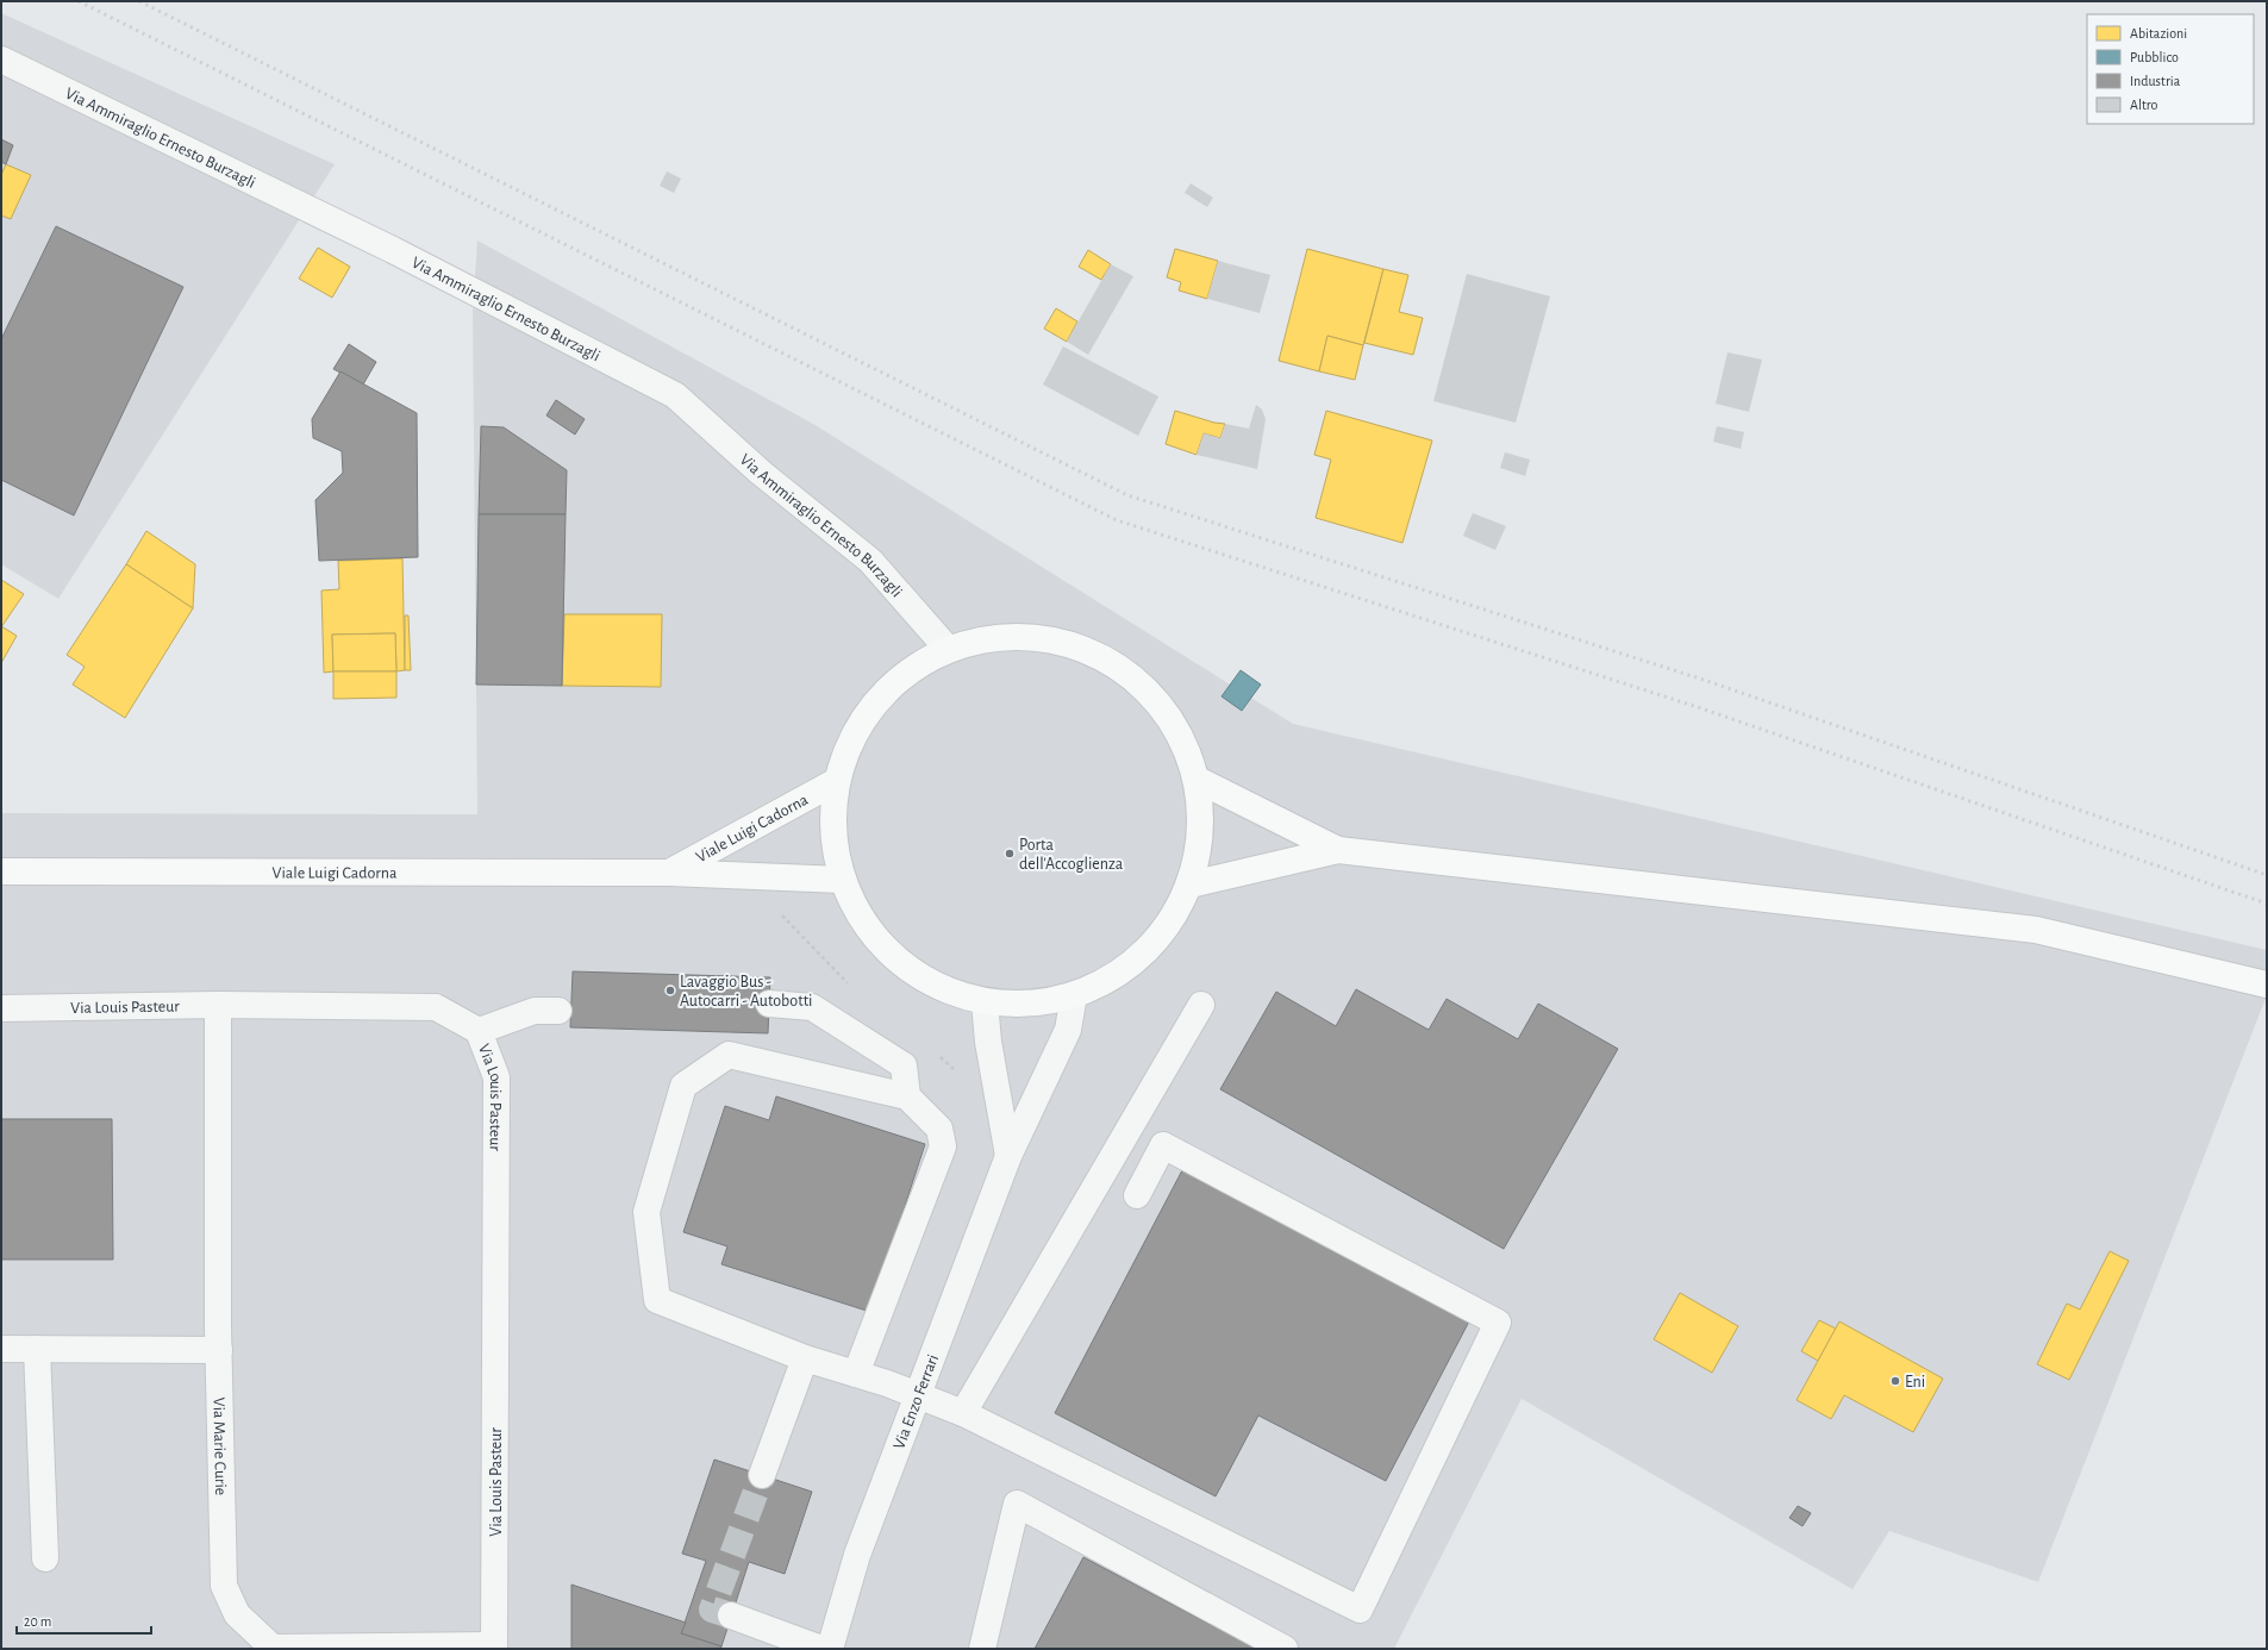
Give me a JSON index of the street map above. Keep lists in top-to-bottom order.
{
  "streets": {
    "main road": ["Viale Luigi Cadorna"],
    "street": [
      "Via Ammiraglio Ernesto Burzagli",
      "Via Louis Pasteur",
      "Via Enzo Ferrari",
      "Via Marie Curie"
    ]
  },
  "crossings": [
    ["Via Louis Pasteur", "Via Marie Curie"]
  ],
  "places": ["Porta dell'Accoglienza", "Lavaggio Bus - Autocarri - Autobotti", "Eni"],
  "legend": [
    "Abitazioni",
    "Pubblico",
    "Industria",
    "Altro"
  ],
  "scale_bar": "20 m"
}
